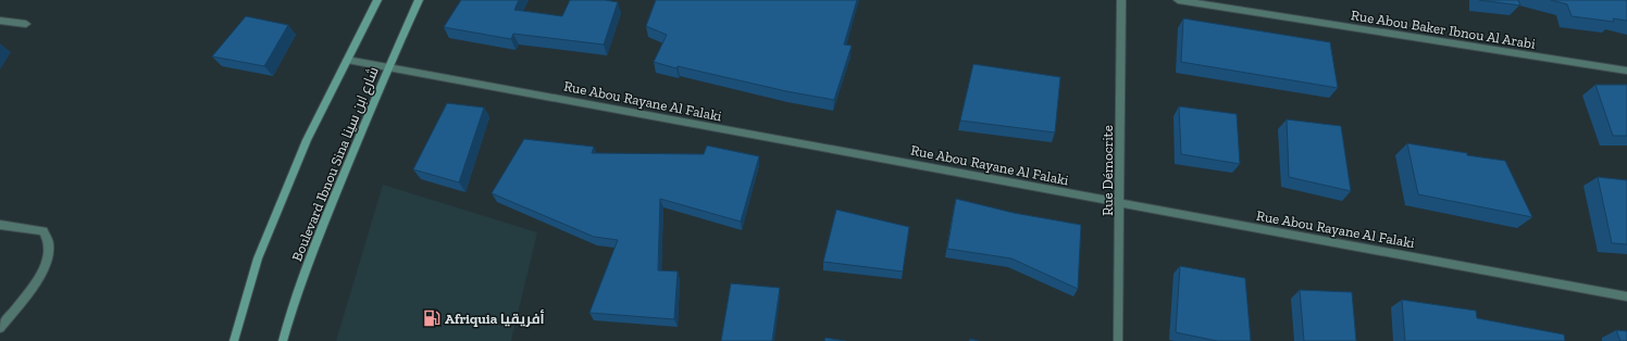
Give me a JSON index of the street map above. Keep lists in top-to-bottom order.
{
  "streets": {
    "main road": ["Boulevard Ibnou Sina شارع ابن سينا"],
    "street": ["Rue Abou Baker Ibnou Al Arabi", "Rue Abou Rayane Al Falaki", "Rue Démocrite"]
  },
  "crossings": [
    ["Rue Abou Rayane Al Falaki", "Boulevard Ibnou Sina شارع ابن سينا"],
    ["Rue Abou Rayane Al Falaki", "Rue Démocrite"]
  ],
  "places": {
    "fuel station": ["Afriquia أفريقيا"]
  }
}
